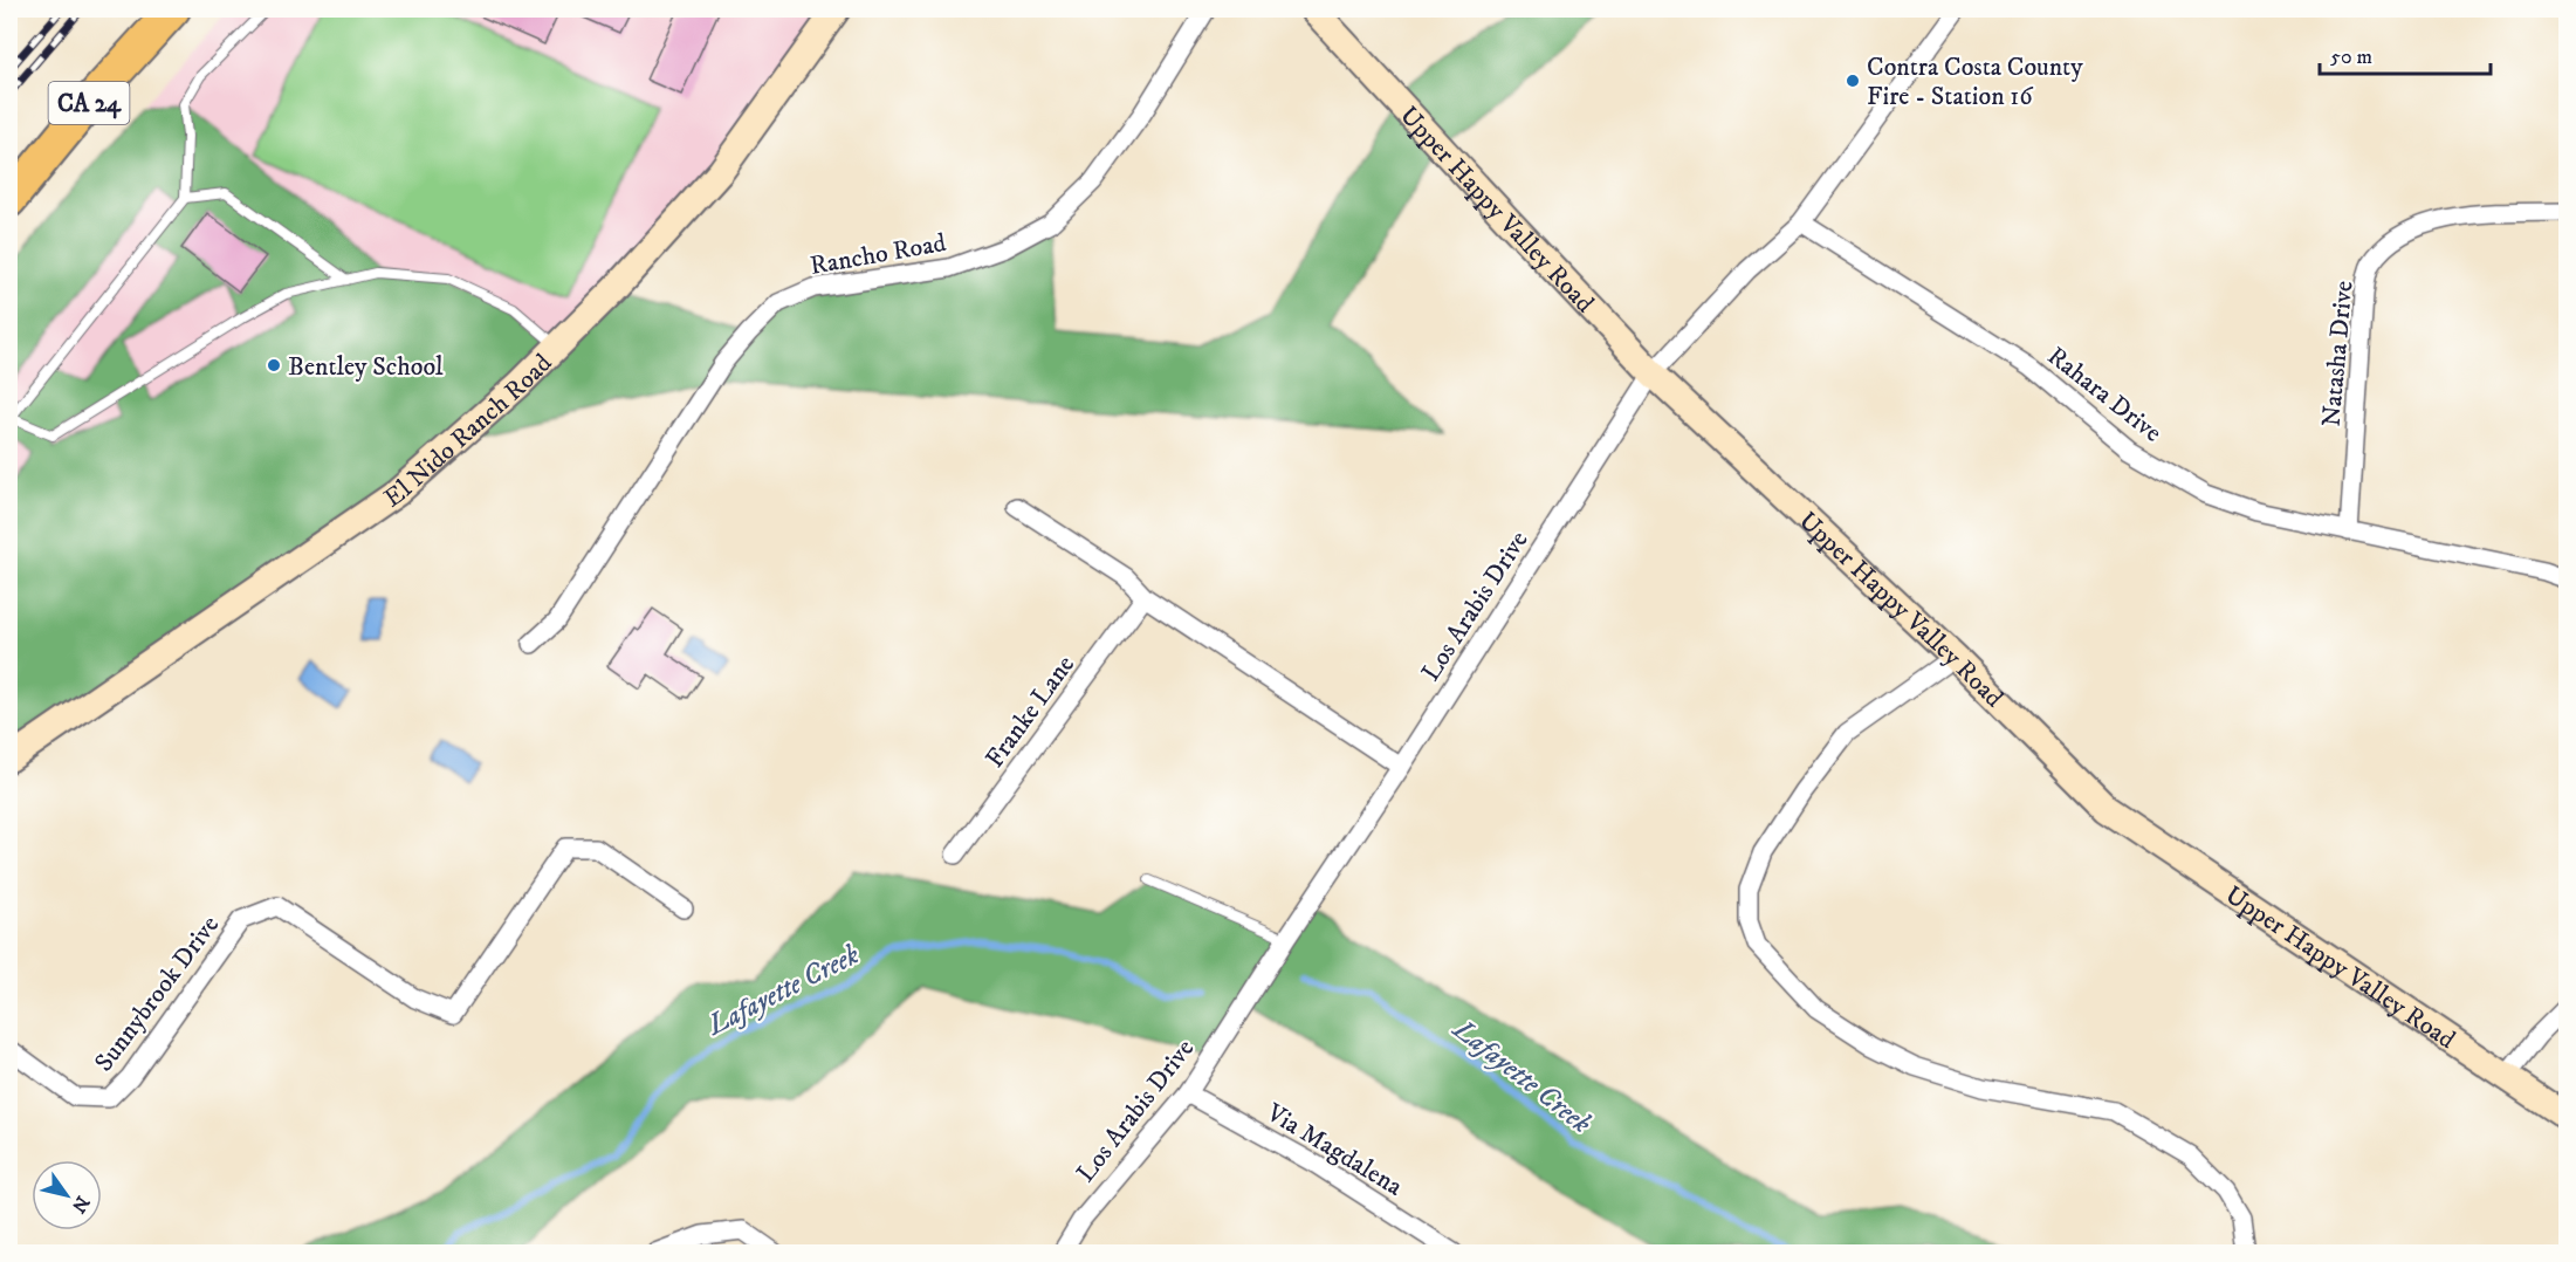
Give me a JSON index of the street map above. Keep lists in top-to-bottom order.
{
  "streets": {
    "highway": ["CA 24"],
    "street": [
      "Upper Happy Valley Road",
      "Rancho Road",
      "Natasha Drive",
      "Rahara Drive",
      "El Nido Ranch Road",
      "Los Arabis Drive",
      "Franke Lane",
      "Sunnybrook Drive",
      "Via Magdalena"
    ]
  },
  "crossings": [
    ["Upper Happy Valley Road", "Los Arabis Drive"],
    ["Natasha Drive", "Rahara Drive"],
    ["Rahara Drive", "Los Arabis Drive"],
    ["Los Arabis Drive", "Via Magdalena"]
  ],
  "water": ["Lafayette Creek"],
  "places": ["Contra Costa County Fire - Station 16", "Bentley School"],
  "scale_bar": "50 m",
  "north": "bottom right"
}
